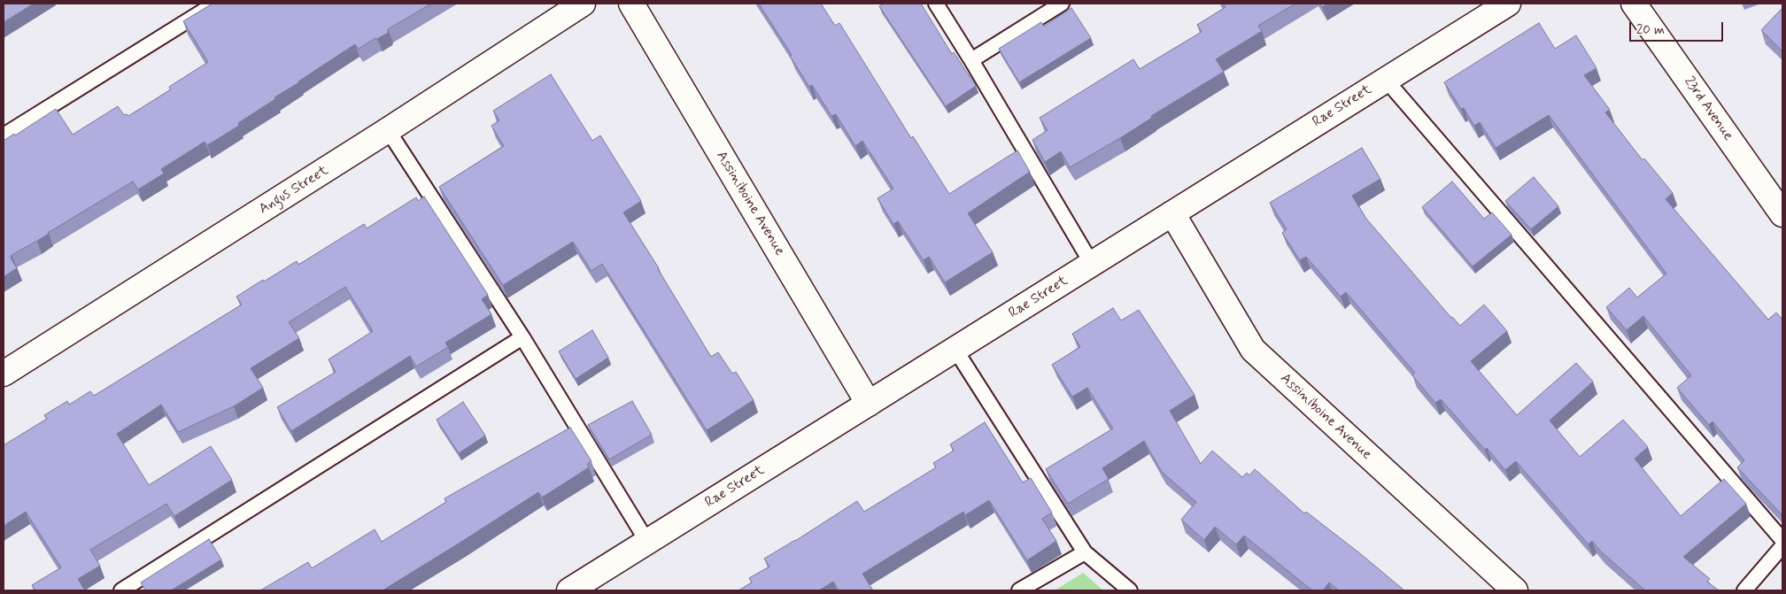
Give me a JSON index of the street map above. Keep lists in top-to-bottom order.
{
  "streets": {
    "street": [
      "Rae Street",
      "23rd Avenue",
      "Angus Street",
      "Assiniboine Avenue"
    ]
  },
  "crossings": [
    ["Rae Street", "Assiniboine Avenue"]
  ],
  "scale_bar": "20 m"
}
